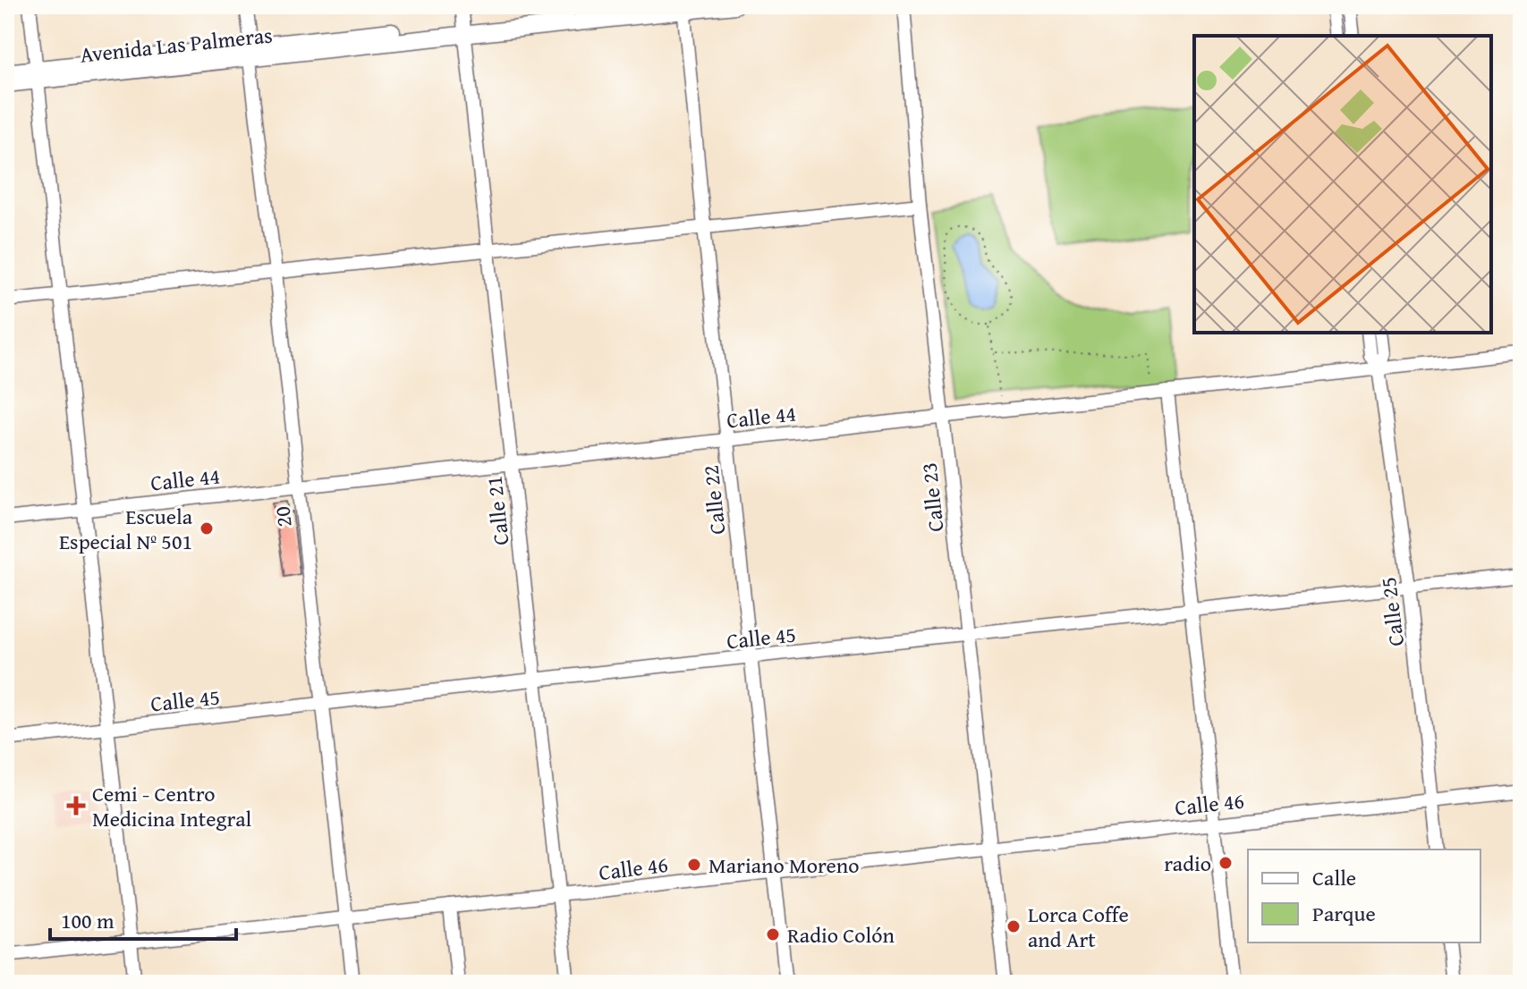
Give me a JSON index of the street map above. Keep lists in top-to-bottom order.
{
  "streets": {
    "main road": ["Avenida Las Palmeras"],
    "street": [
      "Calle 44",
      "Calle 23",
      "Calle 22",
      "Calle 21",
      "20",
      "Calle 25",
      "Calle 45",
      "Calle 46"
    ]
  },
  "crossings": [
    ["Avenida Las Palmeras", "Calle 22"],
    ["Avenida Las Palmeras", "Calle 21"],
    ["Avenida Las Palmeras", "20"],
    ["Calle 44", "Calle 23"],
    ["Calle 44", "Calle 22"],
    ["Calle 44", "Calle 21"],
    ["Calle 44", "20"],
    ["Calle 44", "Calle 25"],
    ["Calle 23", "Calle 45"],
    ["Calle 23", "Calle 46"],
    ["Calle 22", "Calle 45"],
    ["Calle 22", "Calle 46"],
    ["Calle 21", "Calle 45"],
    ["Calle 21", "Calle 46"],
    ["20", "Calle 45"],
    ["20", "Calle 46"],
    ["Calle 25", "Calle 45"],
    ["Calle 25", "Calle 46"]
  ],
  "places": {
    "other": [
      "Escuela Especial Nº 501",
      "radio",
      "Mariano Moreno",
      "Lorca Coffe and Art",
      "Radio Colón"
    ],
    "health": ["Cemi - Centro Medicina Integral"]
  },
  "legend": ["Calle", "Parque"],
  "scale_bar": "100 m"
}
